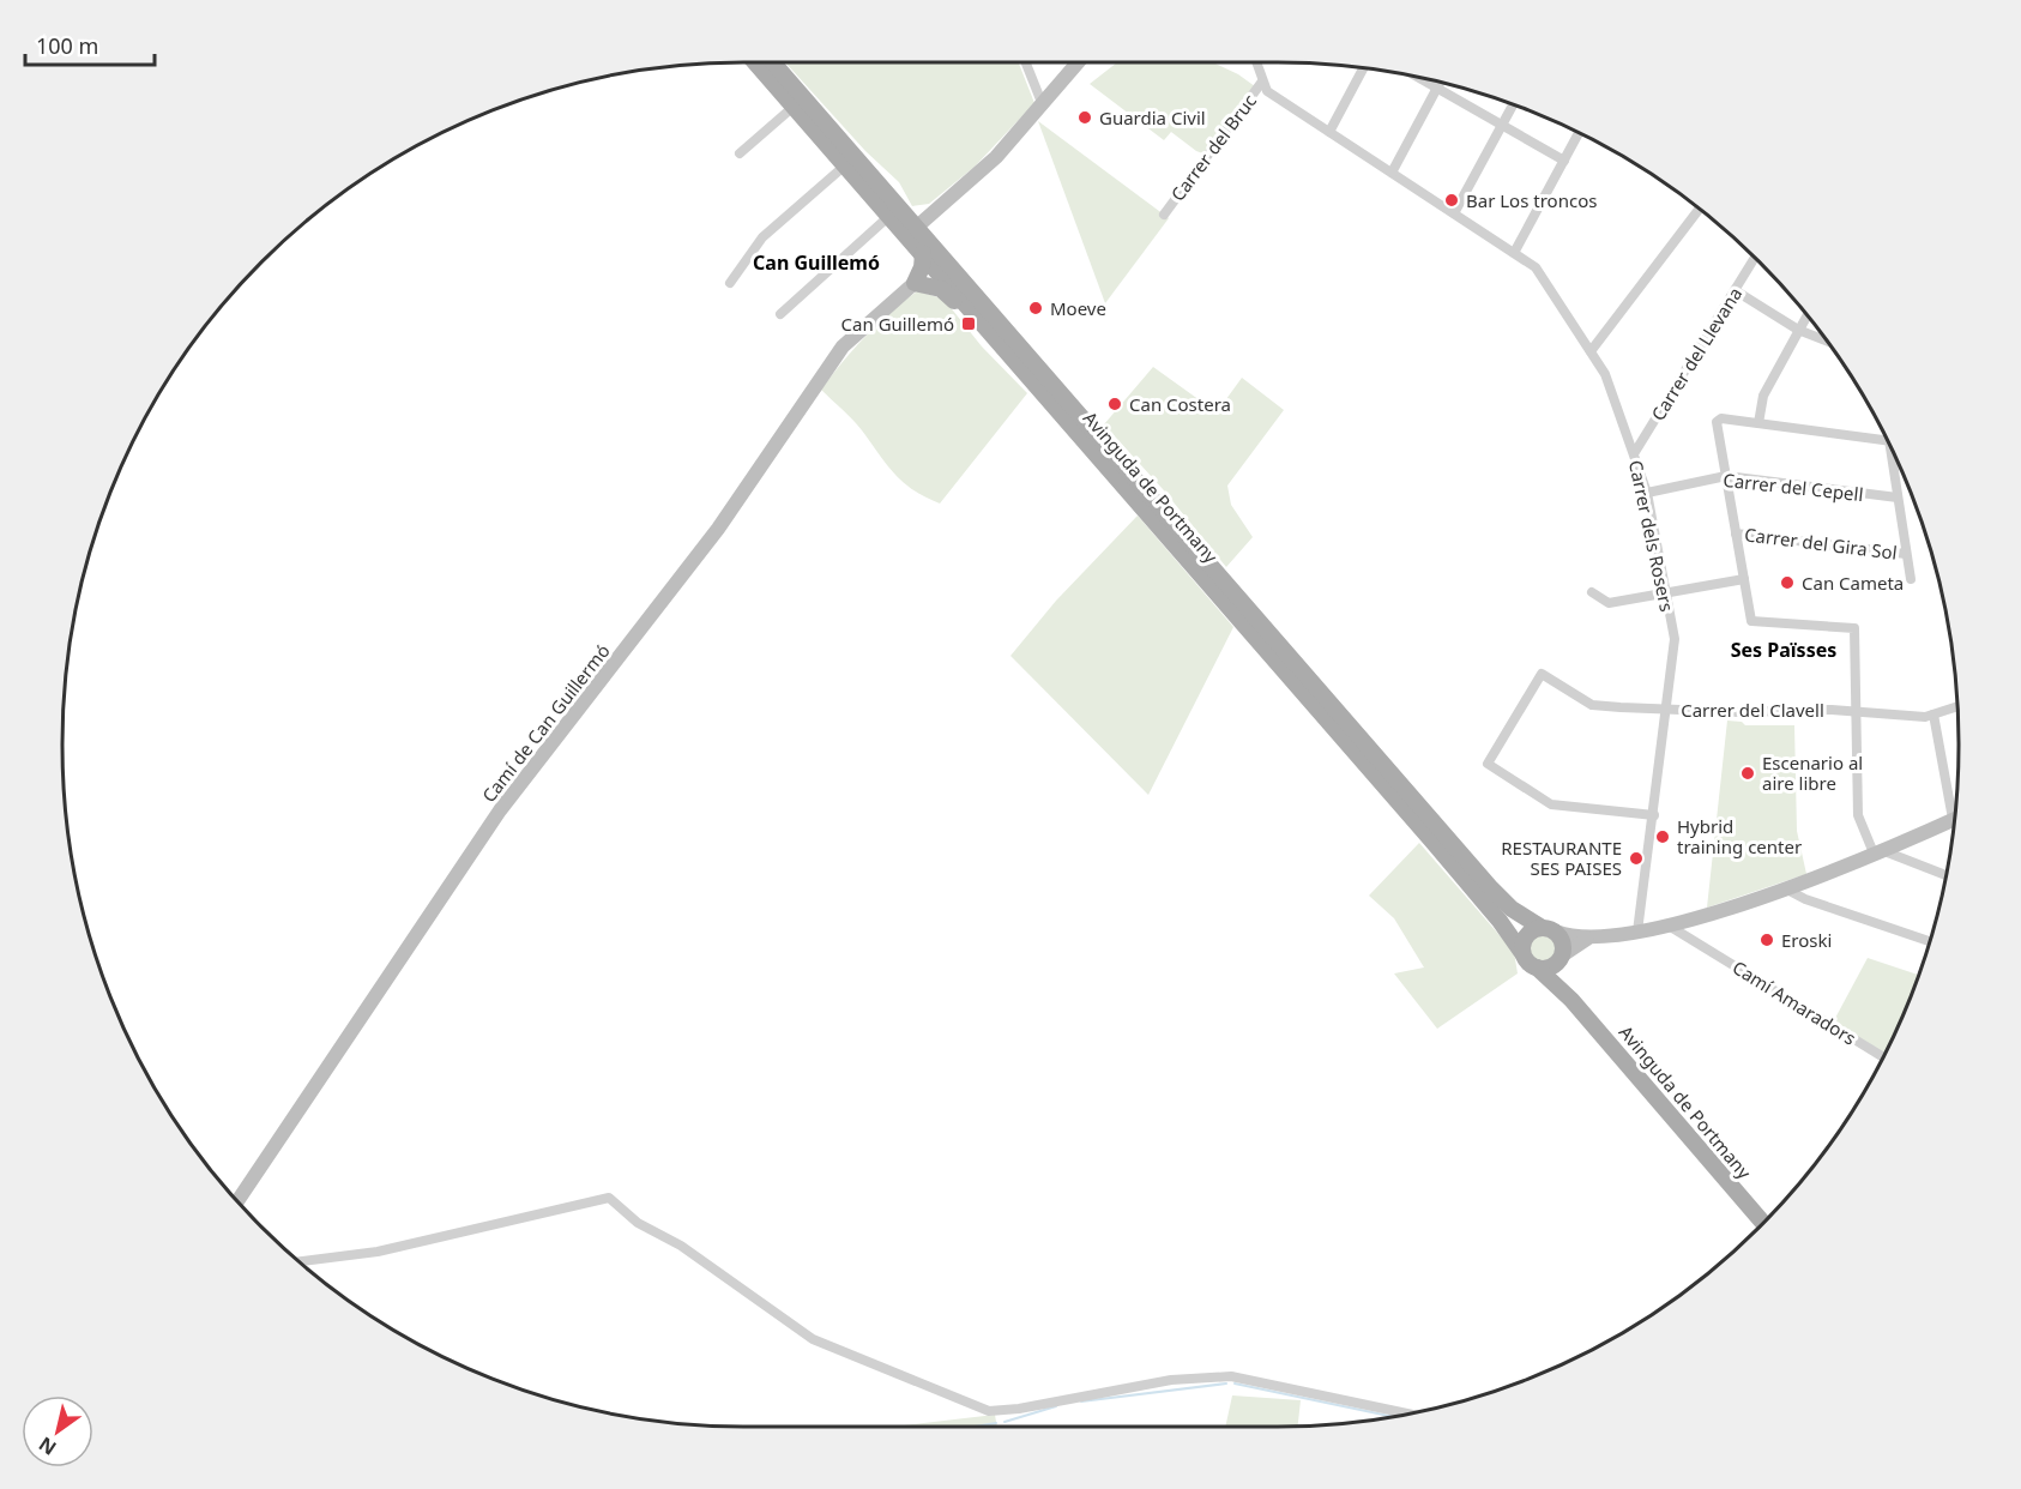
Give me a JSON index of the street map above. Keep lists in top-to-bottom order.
{
  "streets": {
    "main road": ["Avinguda de Portmany"],
    "street": [
      "Carrer del Bruc",
      "Carrer del Llevana",
      "Carrer del Cepell",
      "Carrer dels Rosers",
      "Carrer del Gira Sol",
      "Carrer del Clavell",
      "Camí de Can Guillermó",
      "Camí Amaradors"
    ]
  },
  "crossings": [
    ["Carrer del Bruc", "Carrer dels Rosers"],
    ["Carrer del Llevana", "Carrer dels Rosers"],
    ["Carrer del Cepell", "Carrer dels Rosers"],
    ["Carrer dels Rosers", "Carrer del Clavell"]
  ],
  "districts": ["Can Guillemó", "Ses Païsses"],
  "places": {
    "other": [
      "Guardia Civil",
      "Bar Los troncos",
      "Moeve",
      "Can Costera",
      "Can Cameta",
      "Escenario al aire libre",
      "Hybrid training center",
      "RESTAURANTE SES PAISES",
      "Eroski"
    ],
    "transit": ["Can Guillemó"]
  },
  "scale_bar": "100 m",
  "north": "bottom left"
}
